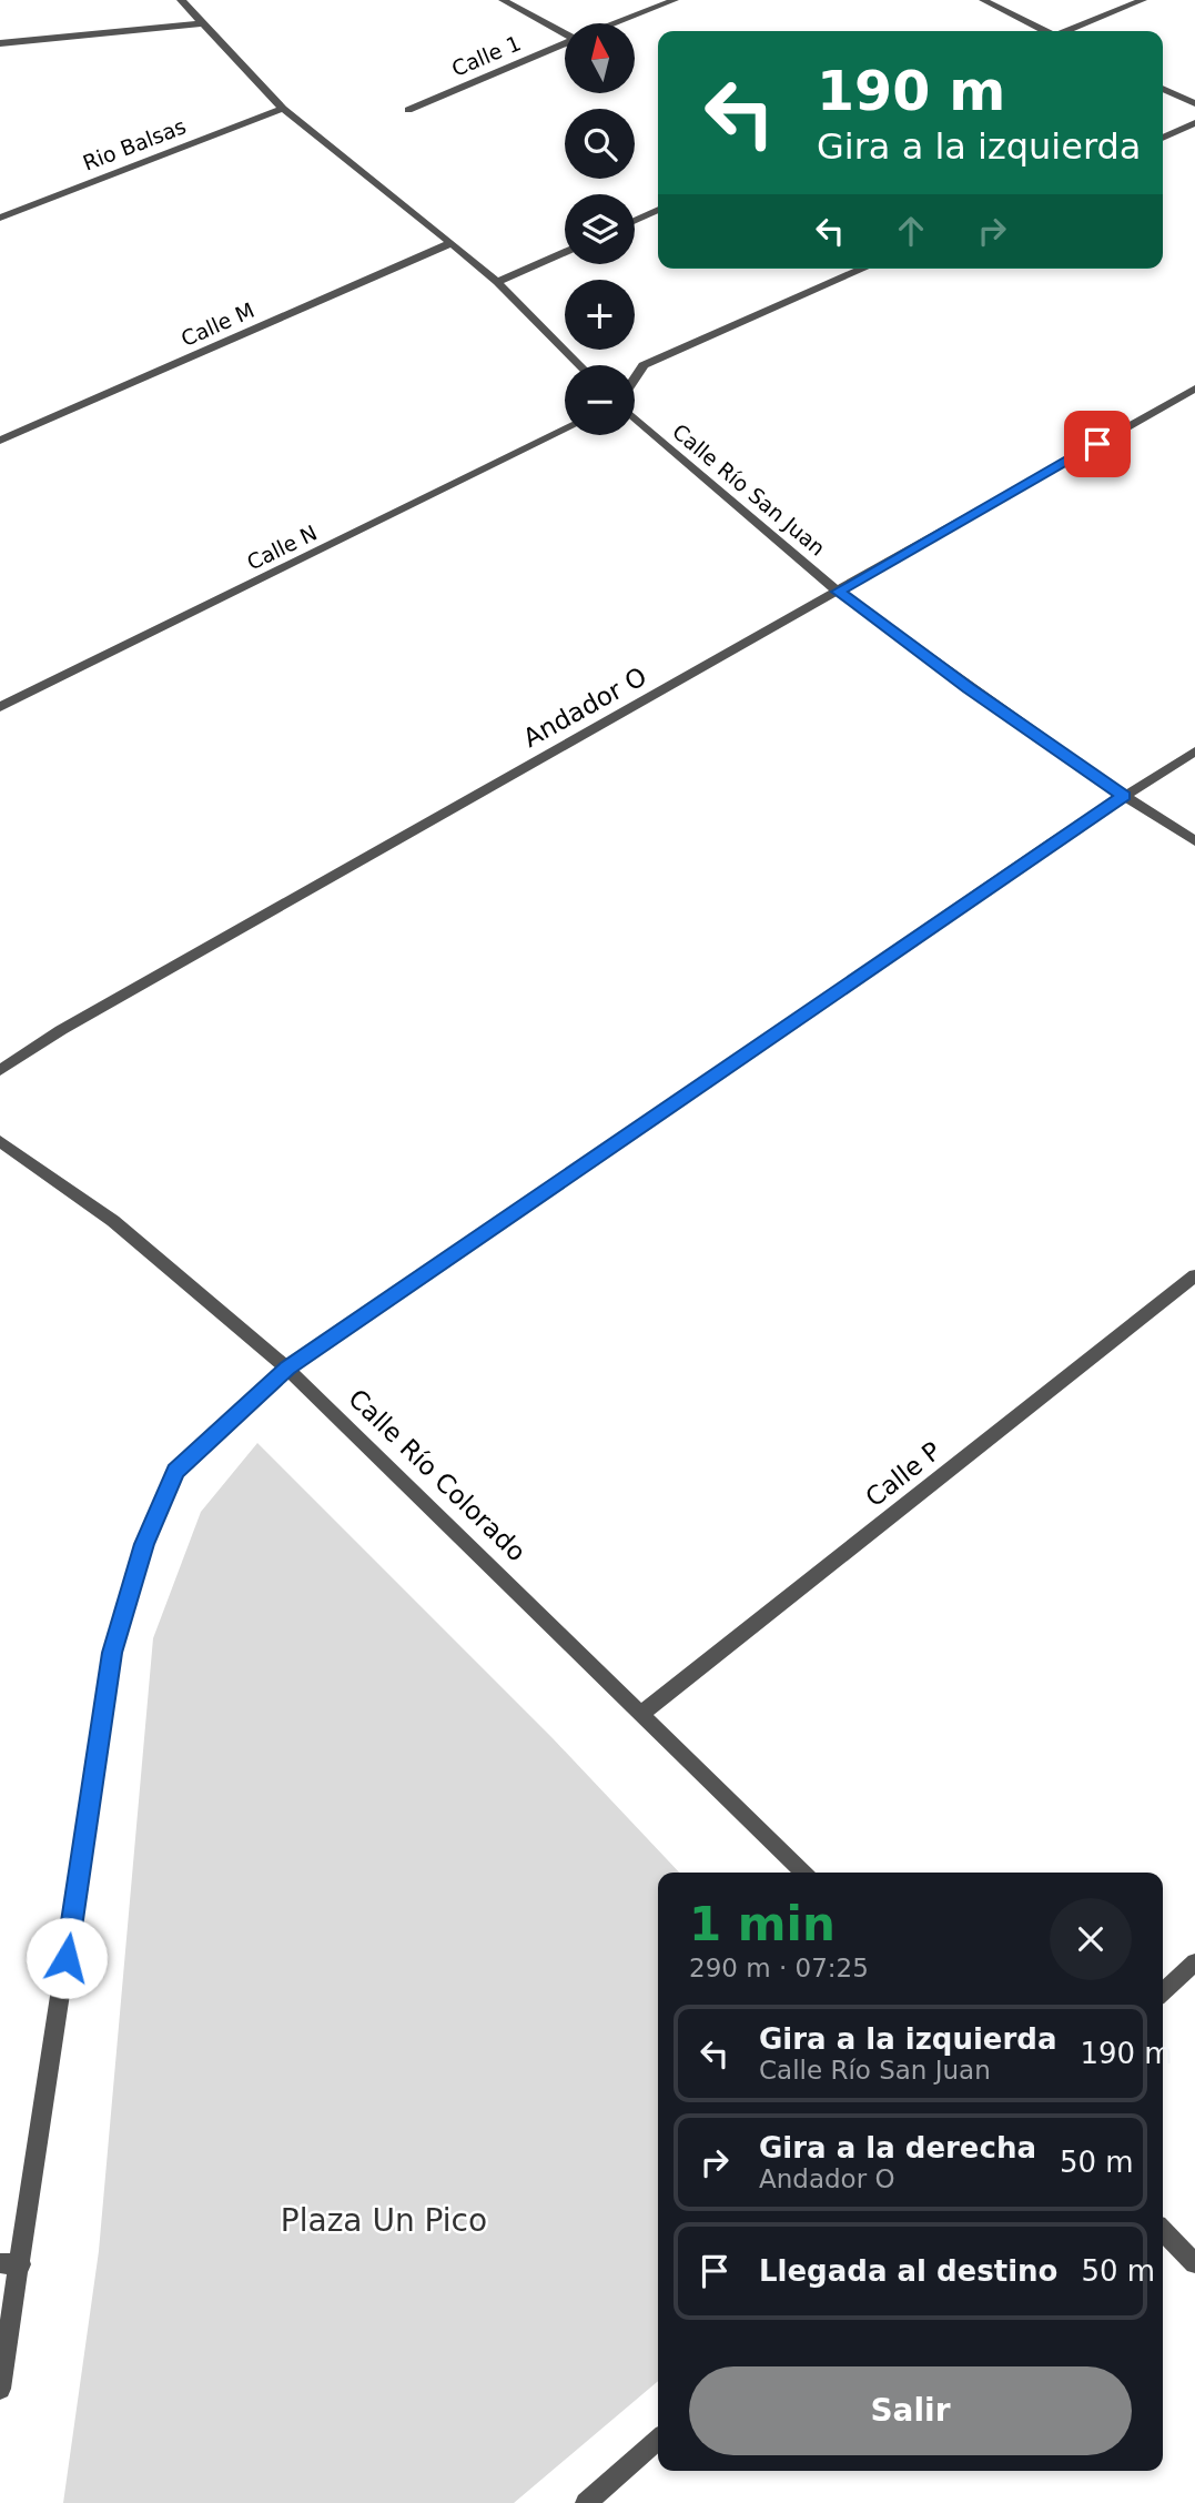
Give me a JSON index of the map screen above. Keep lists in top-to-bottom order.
{
  "streets": {
    "street": [
      "Calle 1",
      "Rio Balsas",
      "Calle M",
      "Calle Río San Juan",
      "Calle N",
      "Andador O",
      "Calle P",
      "Calle Río Colorado"
    ]
  },
  "crossings": [
    ["Calle Río San Juan", "Andador O"],
    ["Calle P", "Calle Río Colorado"]
  ],
  "parks": ["Plaza Un Pico"],
  "north": "top",
  "page": {
    "map_buttons": ["+", "−"],
    "turn": ["190 m", "Gira a la izquierda"],
    "heading": ["1 min", "290 m · 07:25"],
    "list": [
      {
        "name": "Gira a la izquierda",
        "note": "Calle Río San Juan",
        "value": "190 m"
      },
      {
        "name": "Gira a la derecha",
        "note": "Andador O",
        "value": "50 m"
      },
      {
        "name": "Llegada al destino",
        "value": "50 m"
      }
    ],
    "buttons": "Salir"
  }
}
